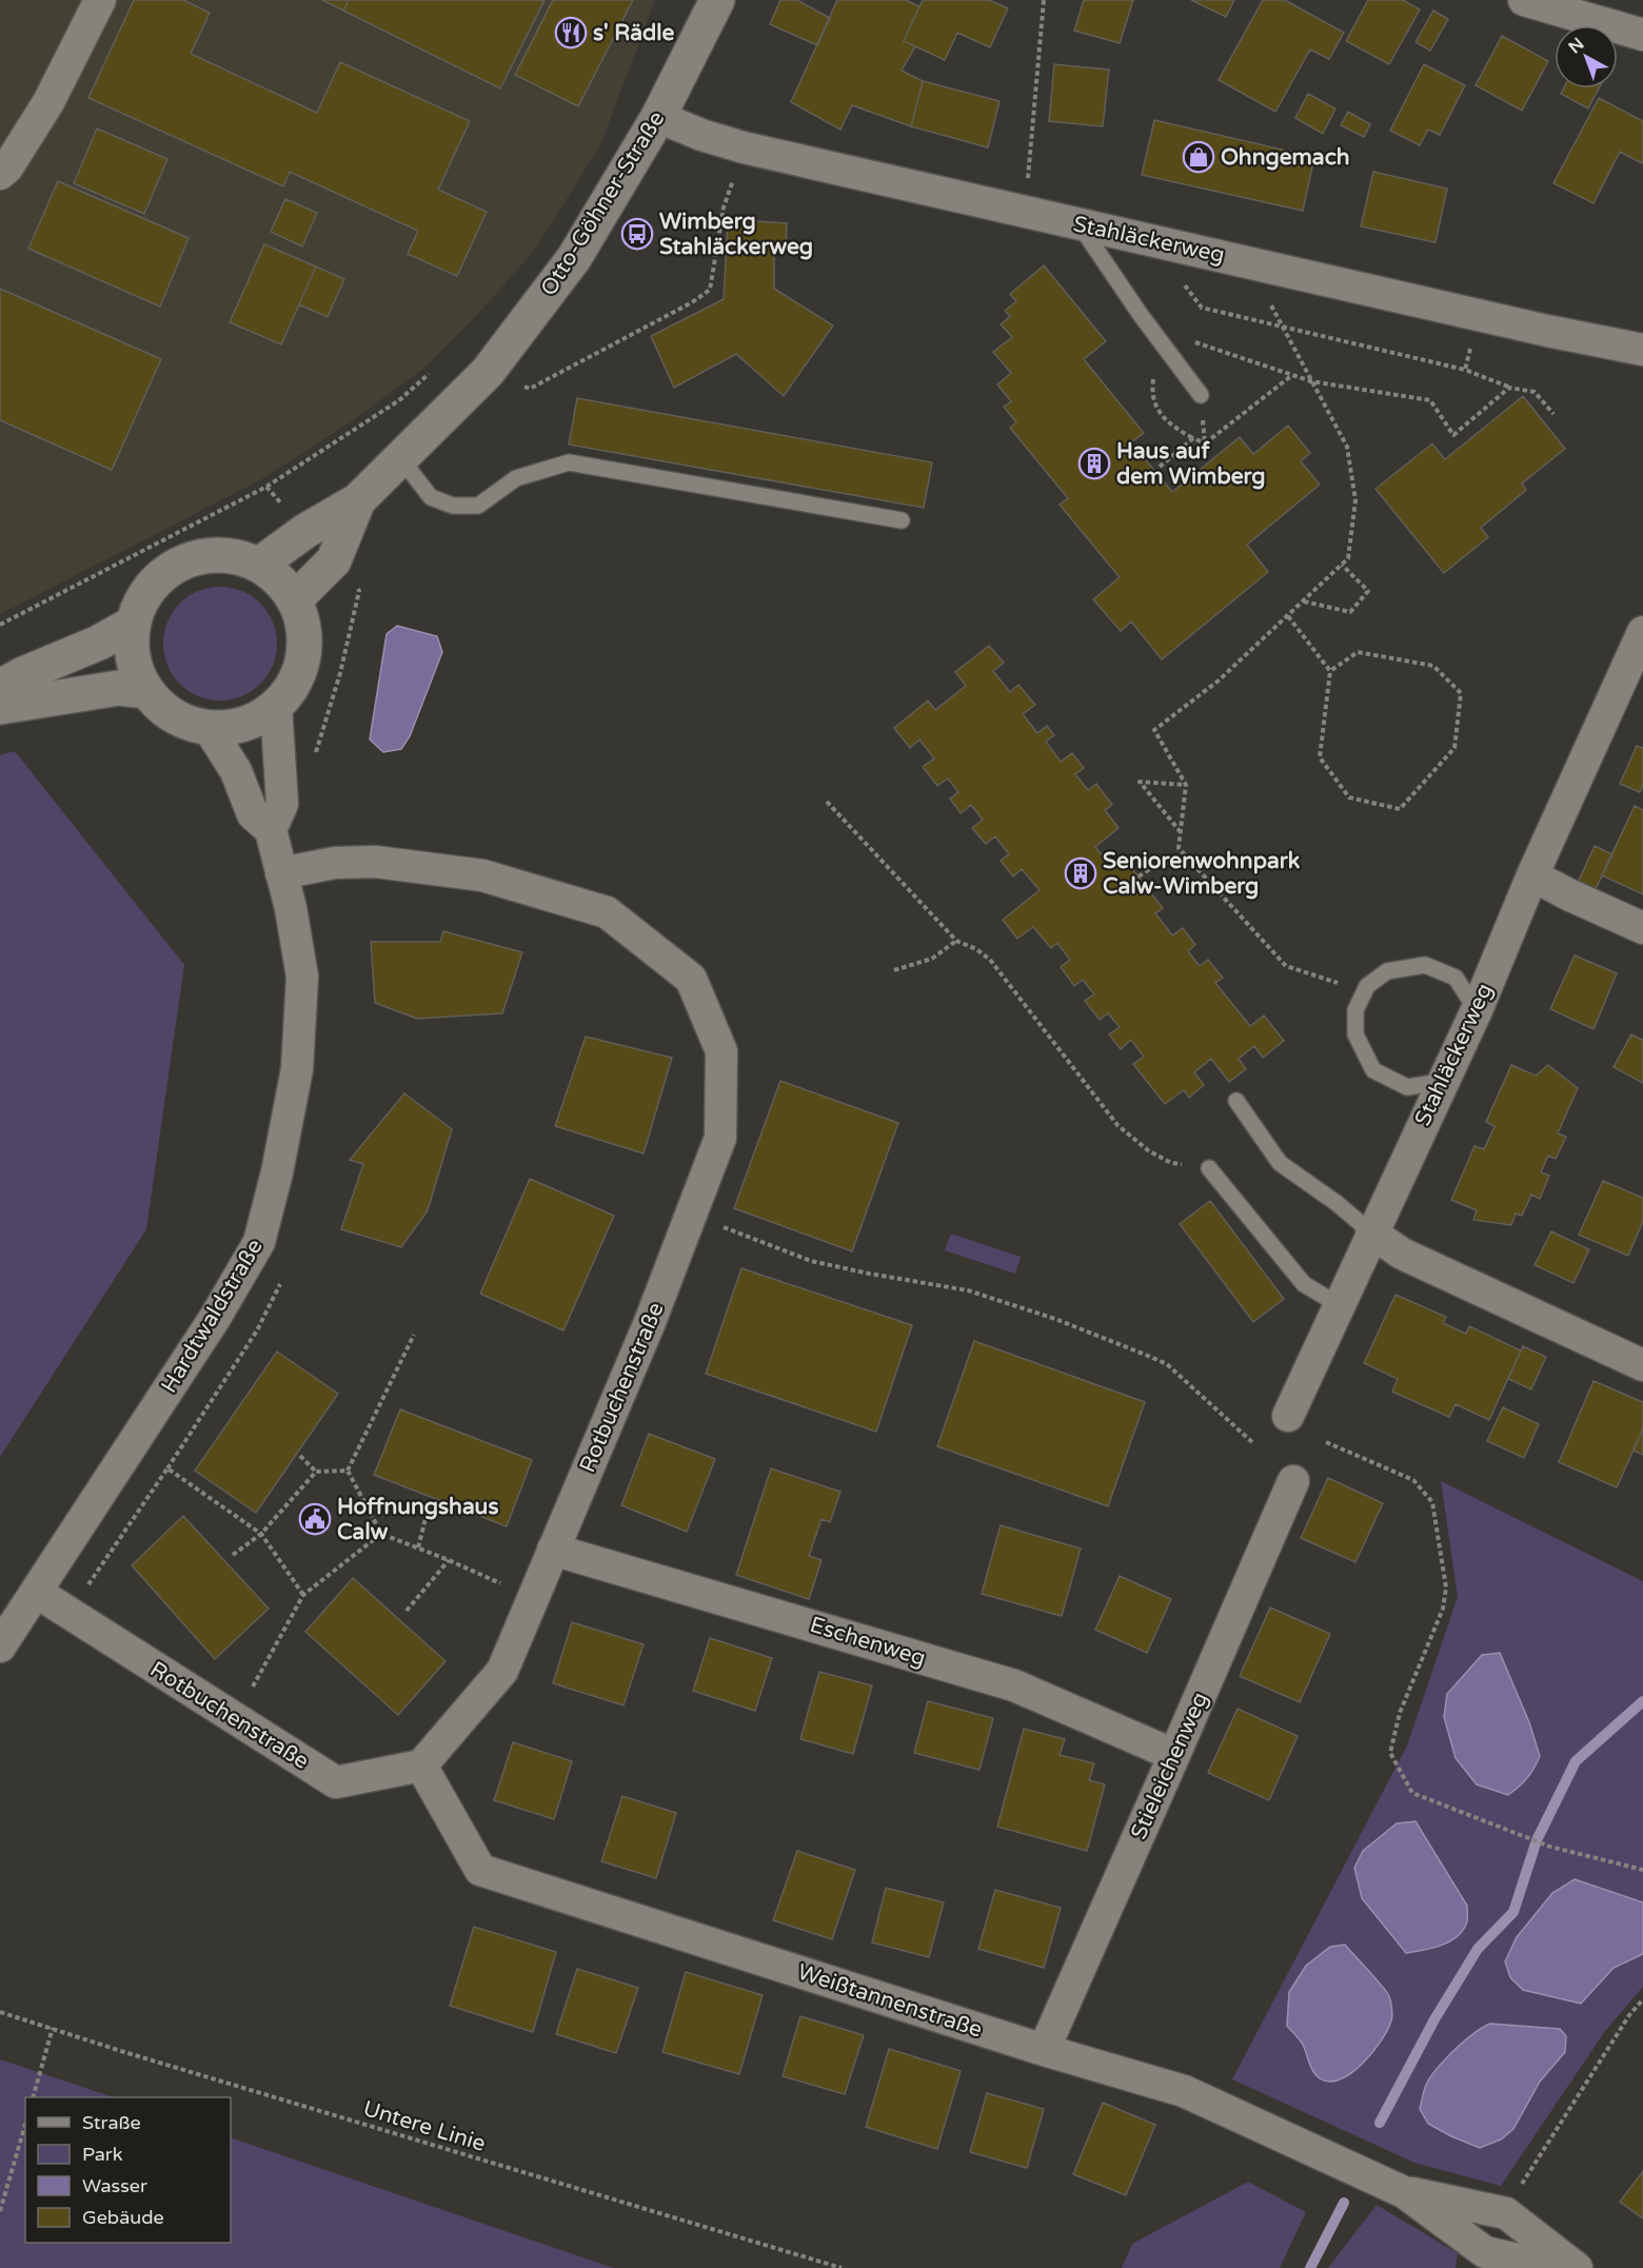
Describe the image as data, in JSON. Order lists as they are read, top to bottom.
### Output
{
  "streets": {
    "street": [
      "Otto-Göhner-Straße",
      "Stahläckerweg",
      "Hardtwaldstraße",
      "Rotbuchenstraße",
      "Eschenweg",
      "Stieleichenweg",
      "Weißtannenstraße"
    ],
    "path": ["Untere Linie"]
  },
  "crossings": [
    ["Otto-Göhner-Straße", "Stahläckerweg"],
    ["Otto-Göhner-Straße", "Hardtwaldstraße"],
    ["Hardtwaldstraße", "Rotbuchenstraße"],
    ["Rotbuchenstraße", "Eschenweg"],
    ["Rotbuchenstraße", "Weißtannenstraße"],
    ["Eschenweg", "Stieleichenweg"],
    ["Stieleichenweg", "Weißtannenstraße"]
  ],
  "places": {
    "restaurant": ["s' Rädle"],
    "shop": ["Ohngemach"],
    "bus stop": ["Wimberg Stahläckerweg"],
    "building": ["Haus auf dem Wimberg", "Seniorenwohnpark Calw-Wimberg"],
    "public building": ["Hoffnungshaus Calw"]
  },
  "legend": [
    "Straße",
    "Park",
    "Wasser",
    "Gebäude"
  ],
  "north": "top left"
}
